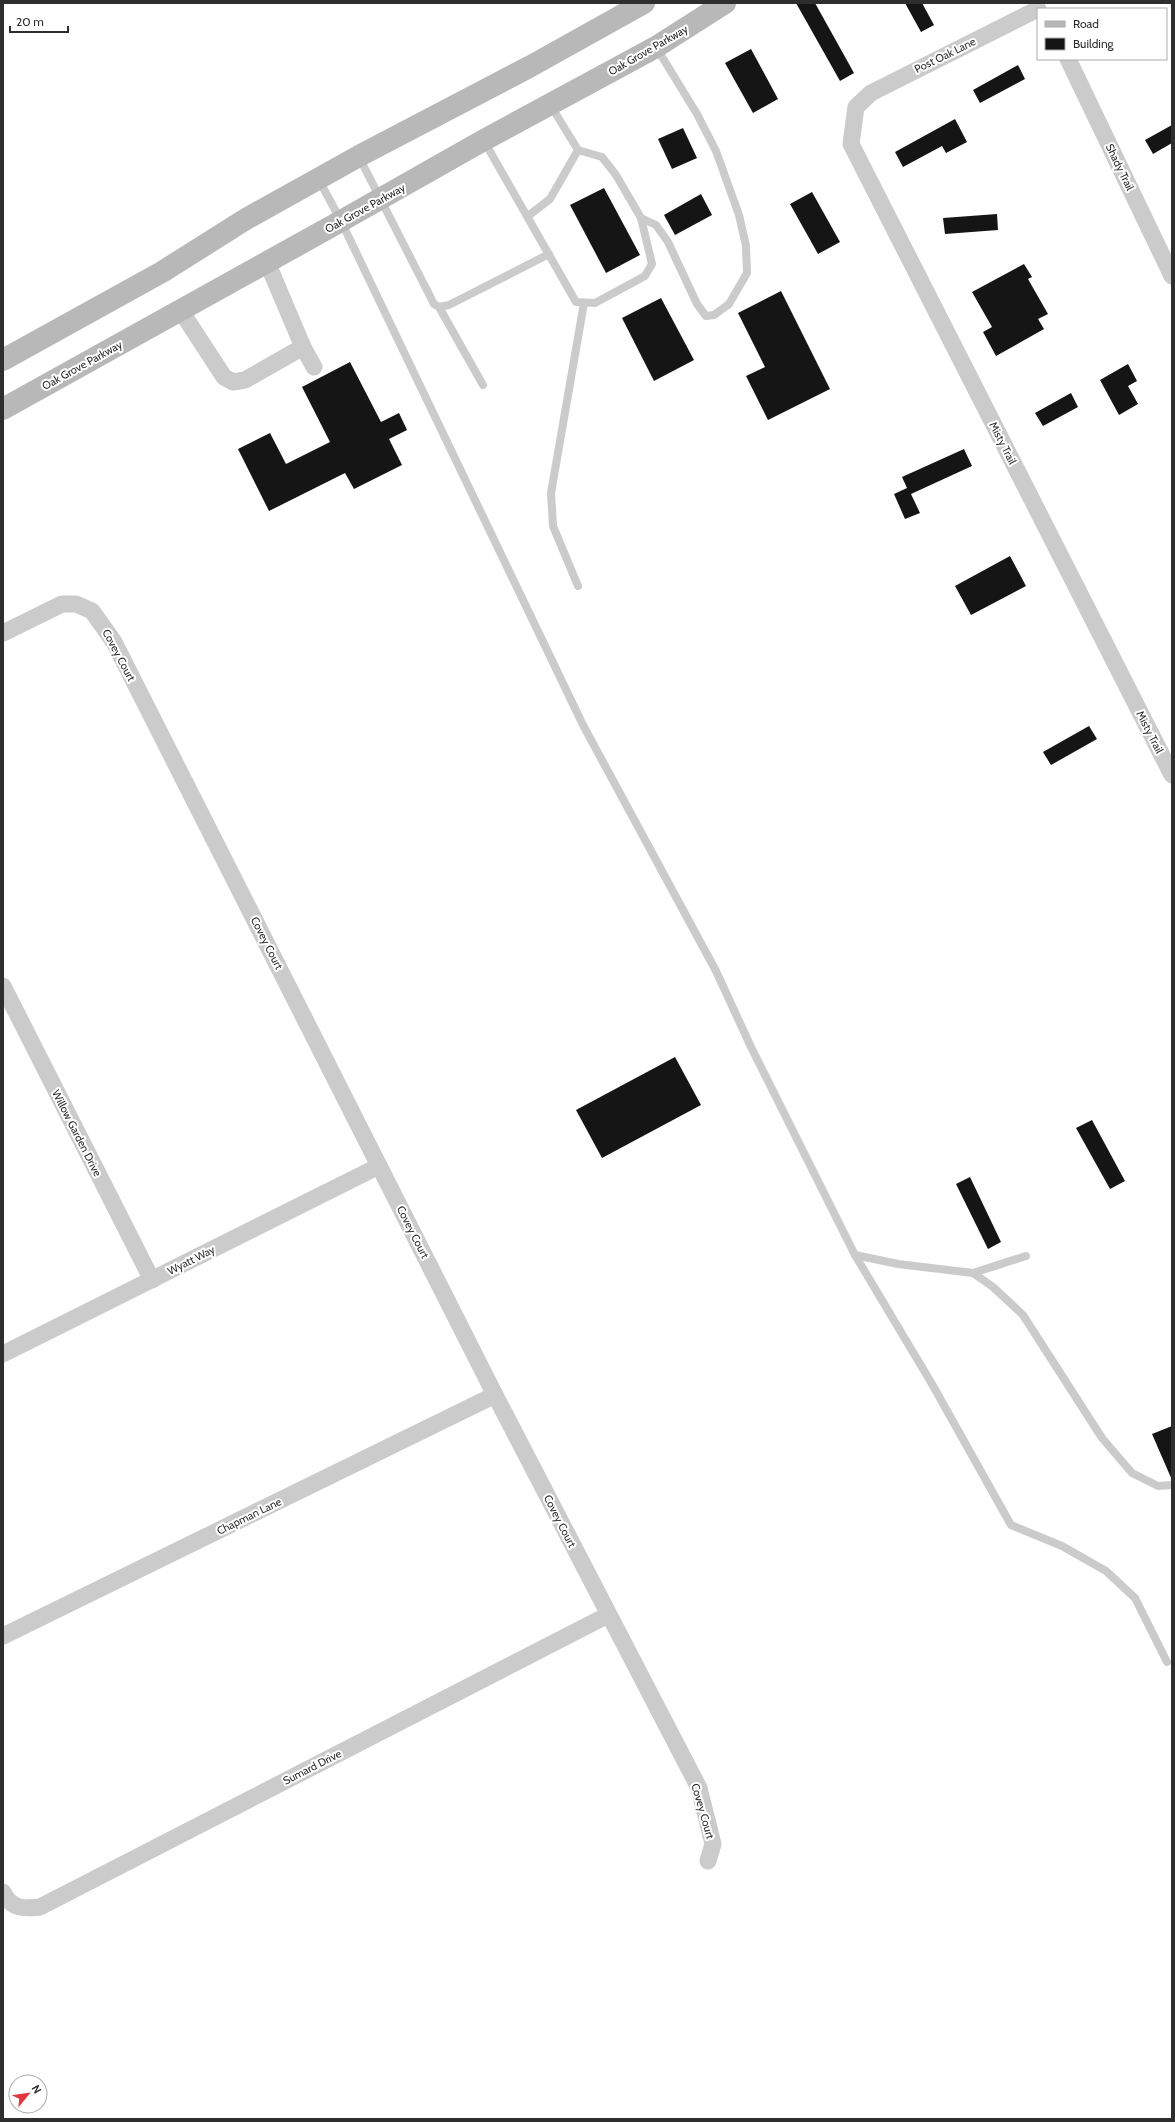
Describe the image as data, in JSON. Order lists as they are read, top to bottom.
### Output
{
  "streets": {
    "main road": ["Oak Grove Parkway"],
    "street": [
      "Post Oak Lane",
      "Shady Trail",
      "Misty Trail",
      "Covey Court",
      "Willow Garden Drive",
      "Wyatt Way",
      "Chapman Lane",
      "Sumard Drive"
    ]
  },
  "crossings": [
    ["Post Oak Lane", "Misty Trail"],
    ["Covey Court", "Wyatt Way"],
    ["Covey Court", "Chapman Lane"],
    ["Covey Court", "Sumard Drive"],
    ["Willow Garden Drive", "Wyatt Way"]
  ],
  "legend": ["Road", "Building"],
  "scale_bar": "20 m",
  "north": "top right"
}
